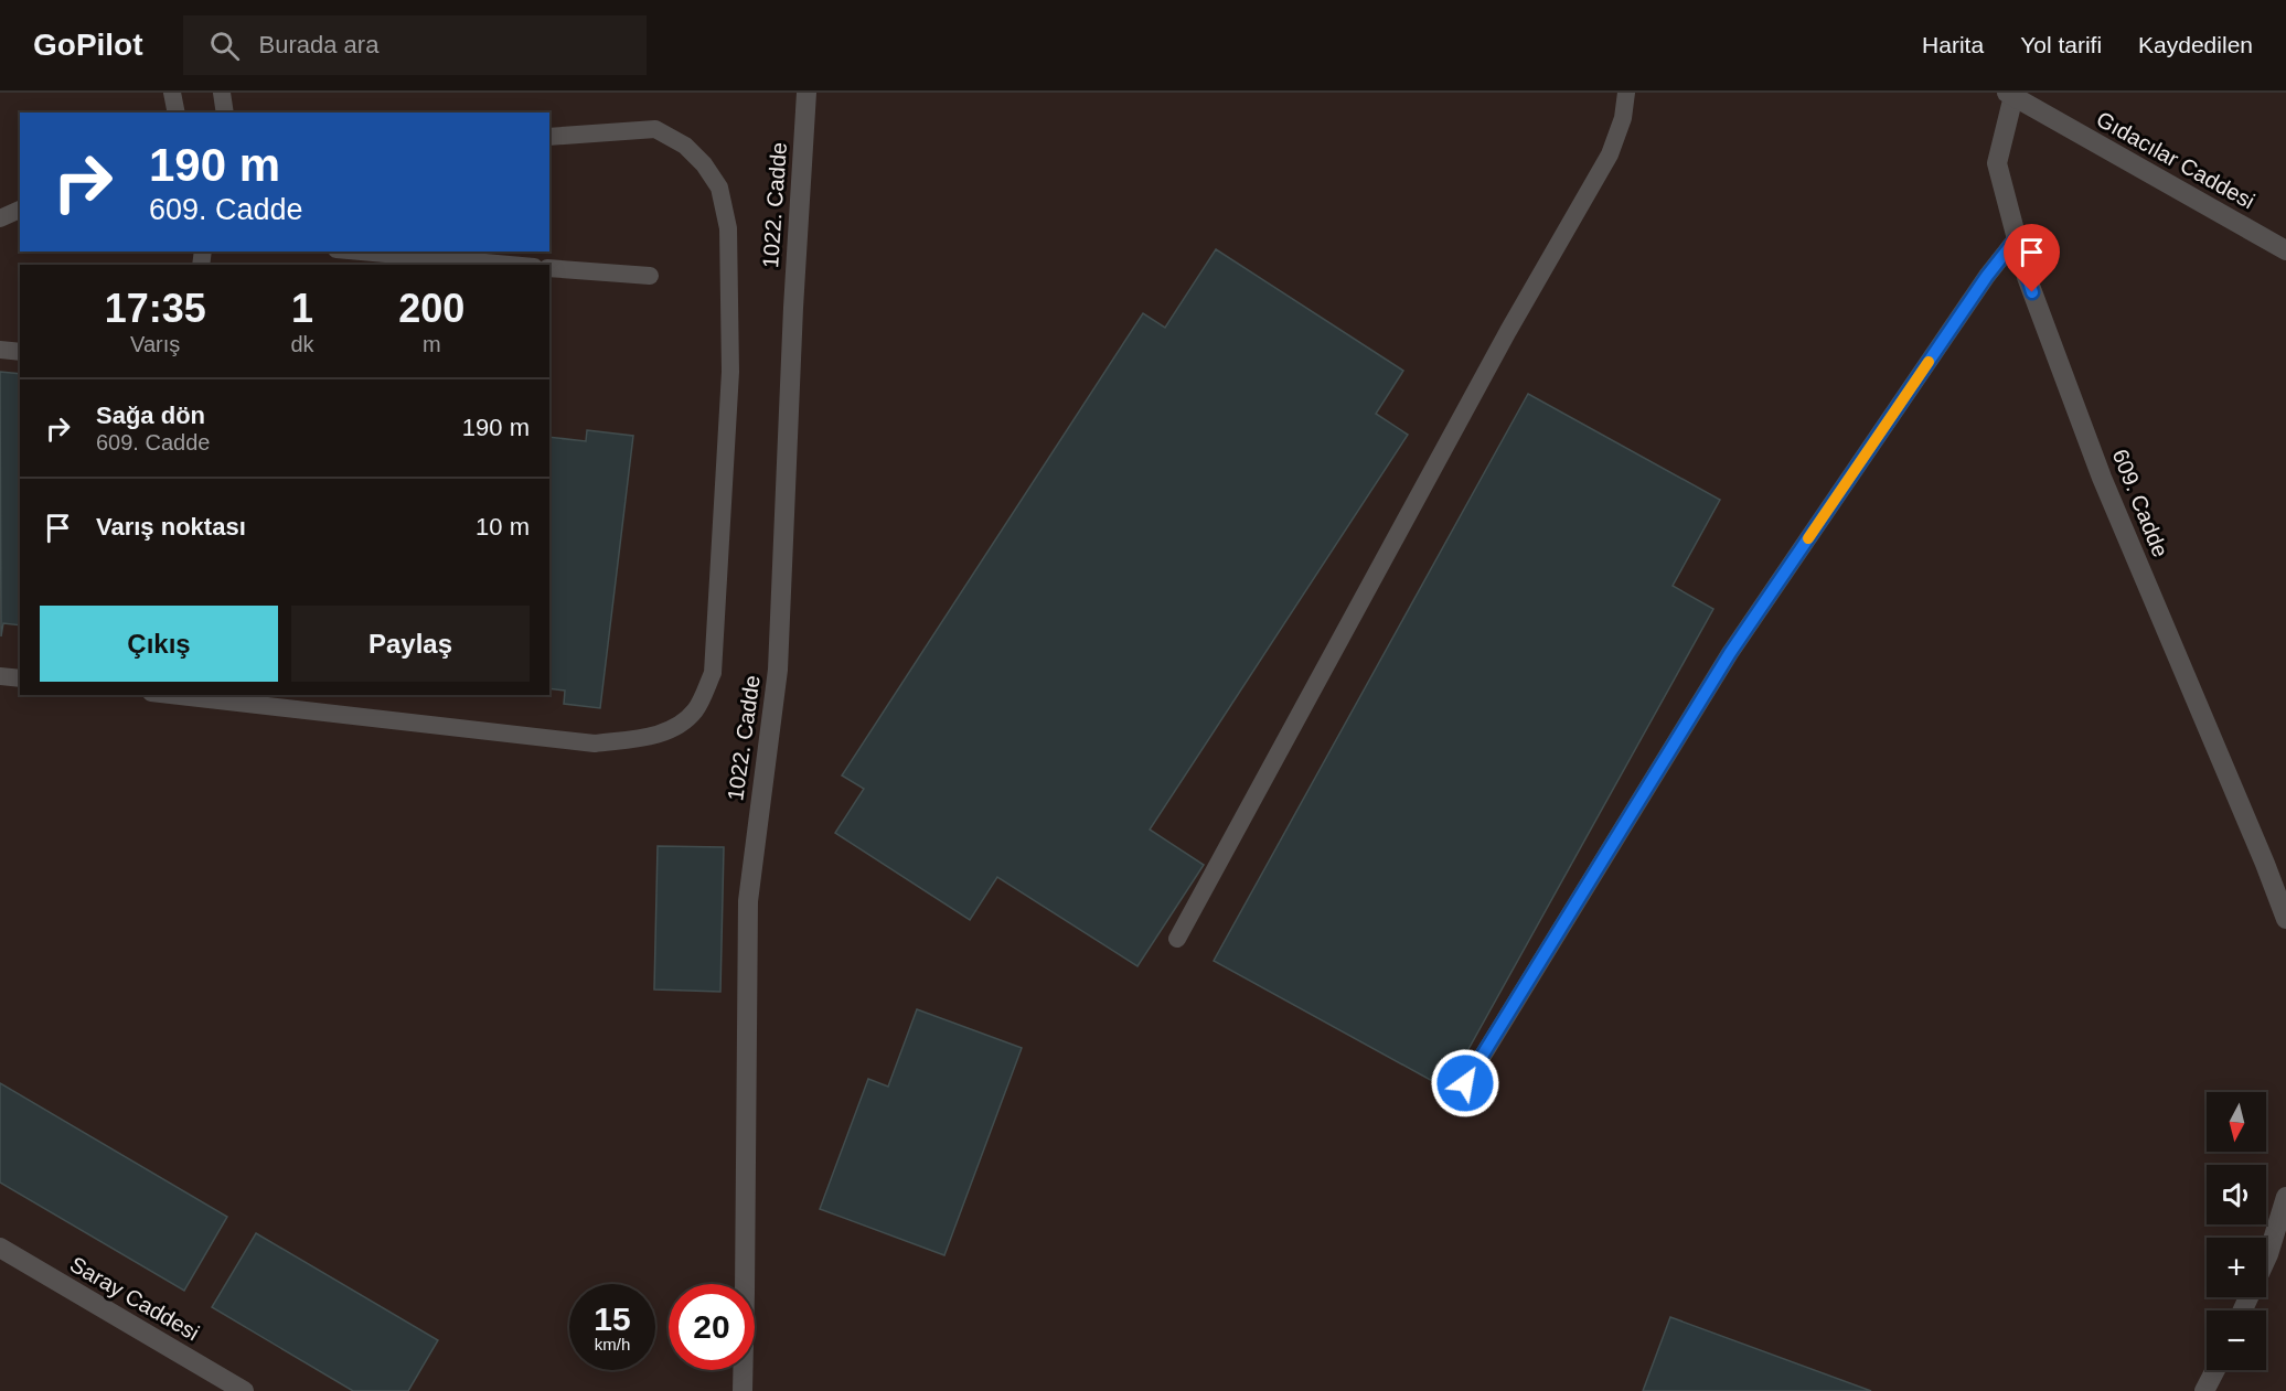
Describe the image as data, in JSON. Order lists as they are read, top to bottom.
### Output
{
  "streets": {
    "street": [
      "Gıdacılar Caddesi",
      "1022. Cadde",
      "609. Cadde",
      "Saray Caddesi"
    ]
  },
  "crossings": [
    ["Gıdacılar Caddesi", "609. Cadde"]
  ],
  "north": "bottom",
  "page": {
    "header": "GoPilot",
    "search": "Burada ara",
    "nav": ["Harita", "Yol tarifi", "Kaydedilen"],
    "turn": ["190 m", "609. Cadde"],
    "eta": [
      "17:35",
      "Varış",
      "1",
      "dk",
      "200",
      "m"
    ],
    "list": [
      {
        "name": "Sağa dön",
        "note": "609. Cadde",
        "value": "190 m"
      },
      {
        "name": "Varış noktası",
        "value": "10 m"
      }
    ],
    "buttons": ["Çıkış", "Paylaş"],
    "map_buttons": ["+", "−"],
    "speed": "15 km/h",
    "limit": "20"
  }
}
